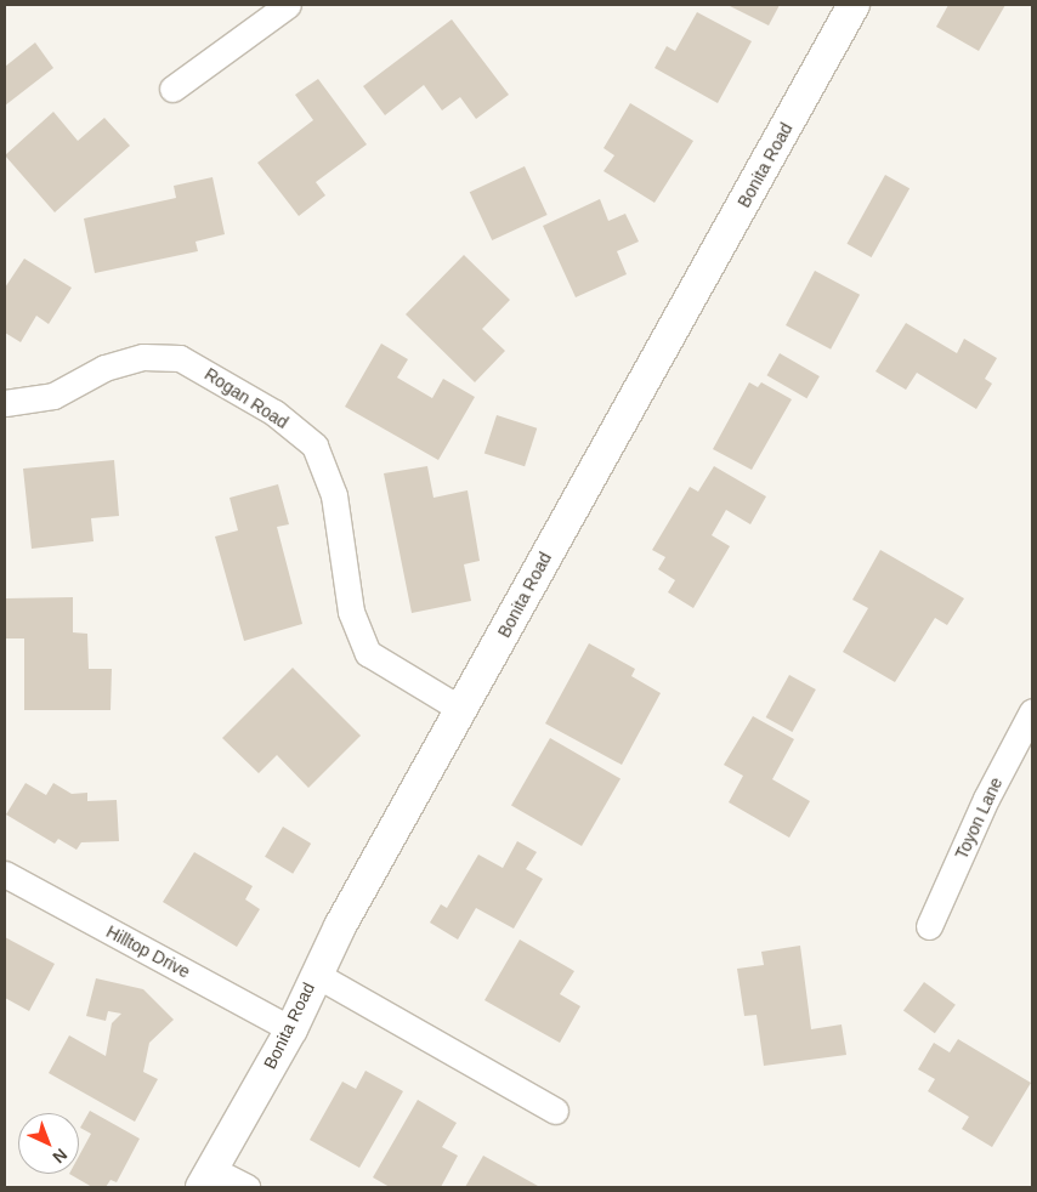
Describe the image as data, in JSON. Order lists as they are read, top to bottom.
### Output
{
  "streets": {
    "street": [
      "Bonita Road",
      "Rogan Road",
      "Toyon Lane",
      "Hilltop Drive"
    ]
  },
  "crossings": [
    ["Bonita Road", "Rogan Road"],
    ["Bonita Road", "Hilltop Drive"]
  ],
  "north": "bottom right"
}
